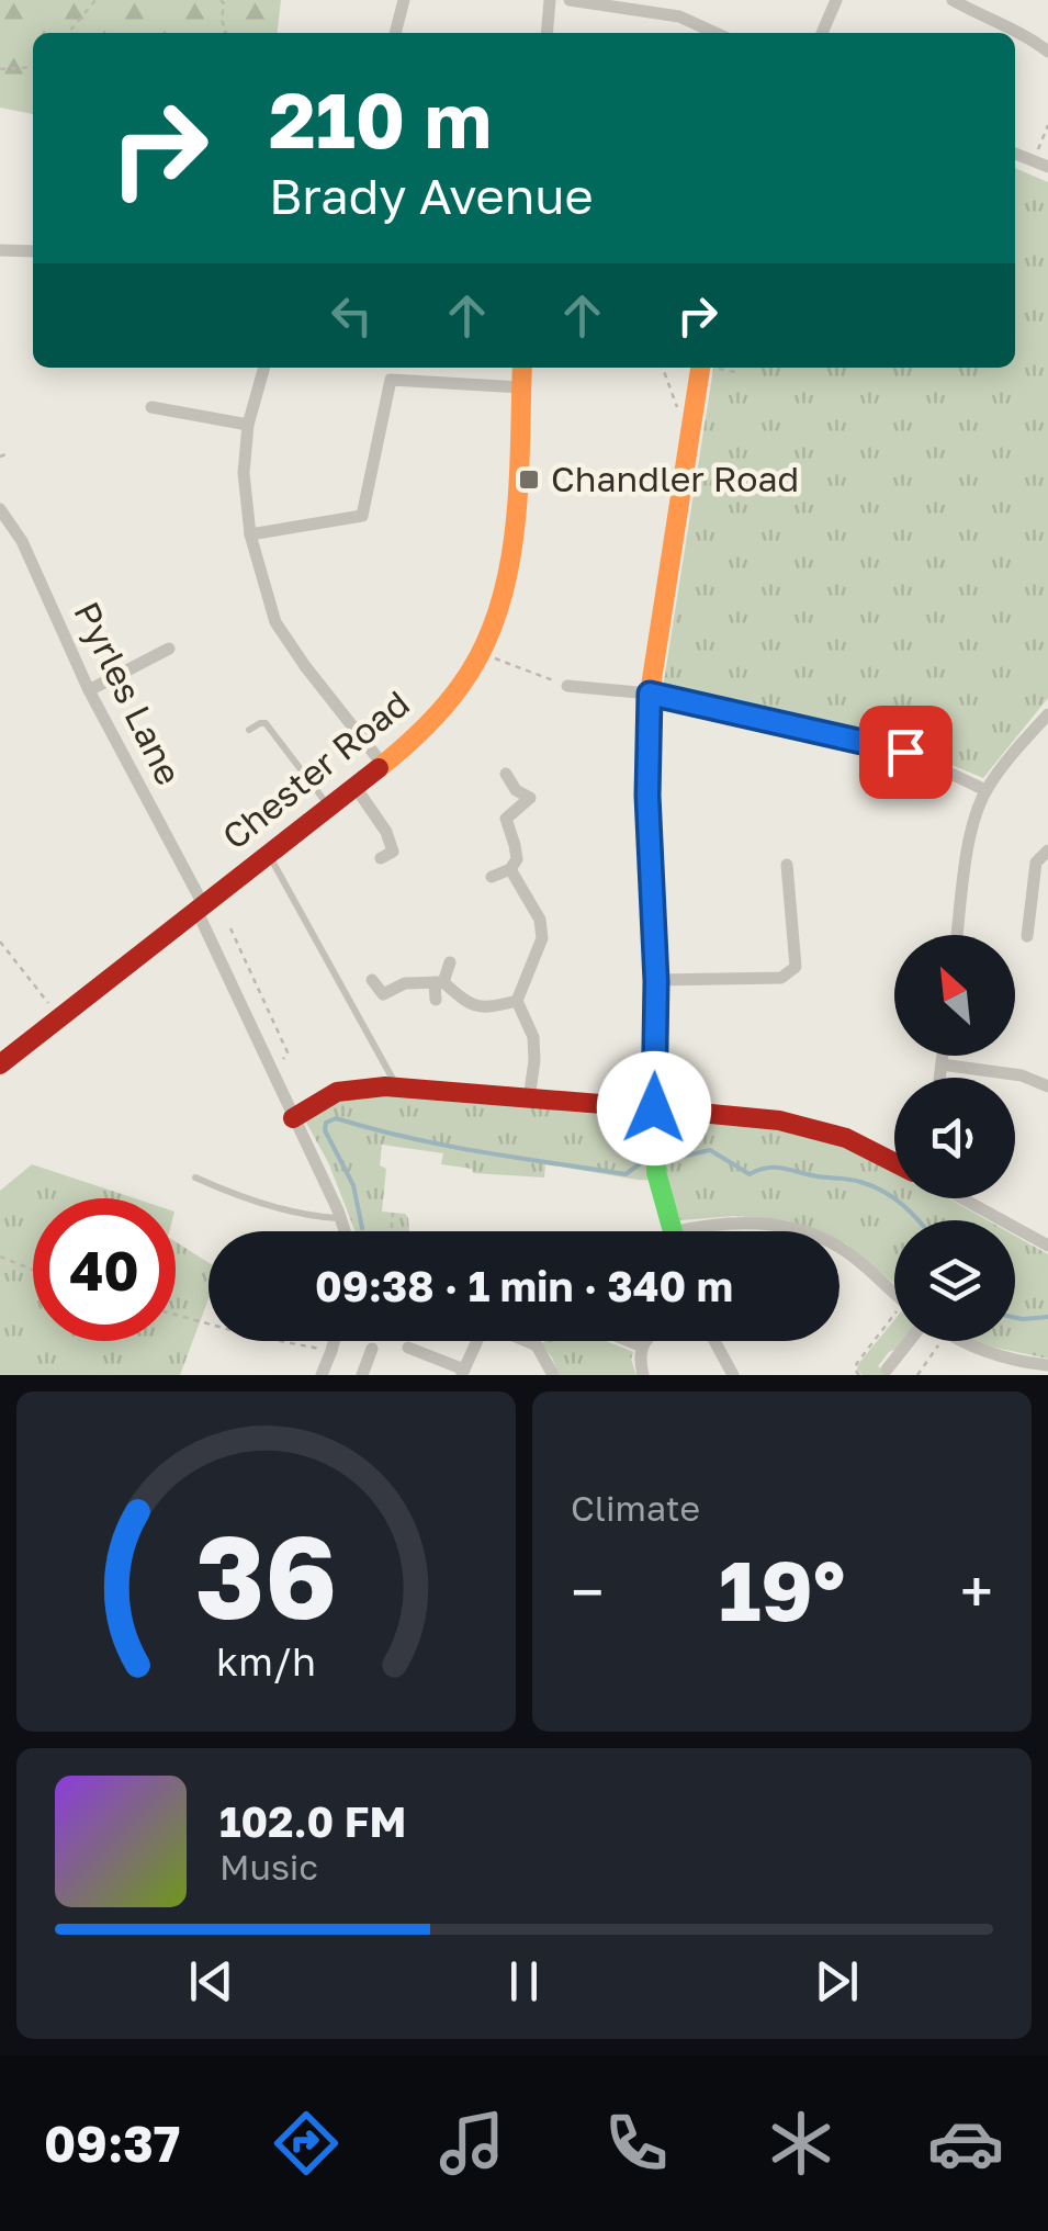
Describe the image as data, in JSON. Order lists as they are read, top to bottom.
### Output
{
  "streets": {
    "street": ["Pyrles Lane", "Chester Road"]
  },
  "crossings": [
    ["Pyrles Lane", "Chester Road"]
  ],
  "places": {
    "transit": ["Chandler Road"]
  },
  "north": "top left",
  "page": {
    "turn": ["210 m", "Brady Avenue"],
    "limit": "40",
    "trip": "09:38 · 1 min · 340 m",
    "tile": "Climate",
    "heat": ["−", "19°", "+"],
    "song": ["102.0 FM", "Music"],
    "tabs": "09:37",
    "gauge": ["36", "km/h"]
  }
}
